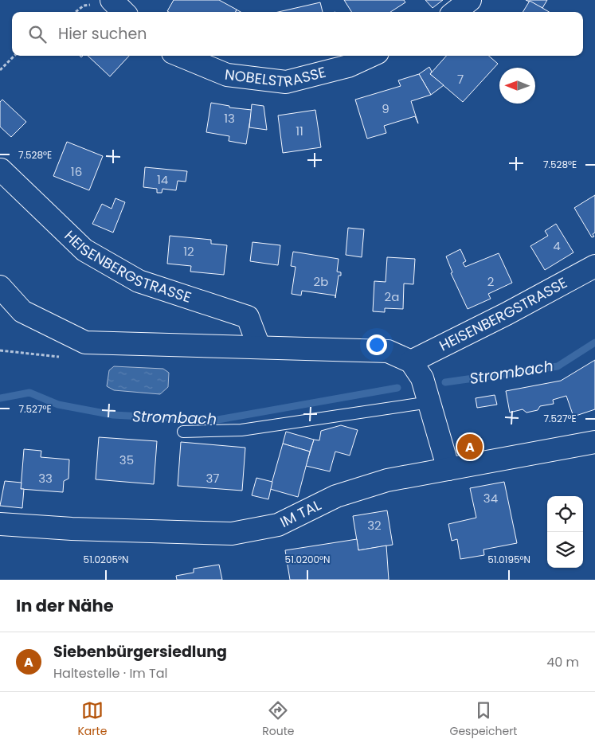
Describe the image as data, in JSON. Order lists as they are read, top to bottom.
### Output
{
  "streets": {
    "street": ["NOBELSTRASSE", "HEISENBERGSTRASSE", "IM TAL"]
  },
  "water": ["Strombach"],
  "house_numbers": [
    "7",
    "9",
    "13",
    "11",
    "16",
    "14",
    "4",
    "12",
    "2b",
    "2",
    "2a",
    "35",
    "33",
    "37",
    "34",
    "32"
  ],
  "north": "left",
  "page": {
    "search": "Hier suchen",
    "pins": "A",
    "heading": "In der Nähe",
    "list": [
      {
        "mark": "A",
        "name": "Siebenbürgersiedlung",
        "note": "Haltestelle · Im Tal",
        "value": "40 m"
      }
    ],
    "nav": ["Karte", "Route", "Gespeichert"]
  },
  "coordinates": [
    "7.528°E",
    "7.527°E",
    "51.0205°N",
    "51.0200°N",
    "51.0195°N"
  ]
}
